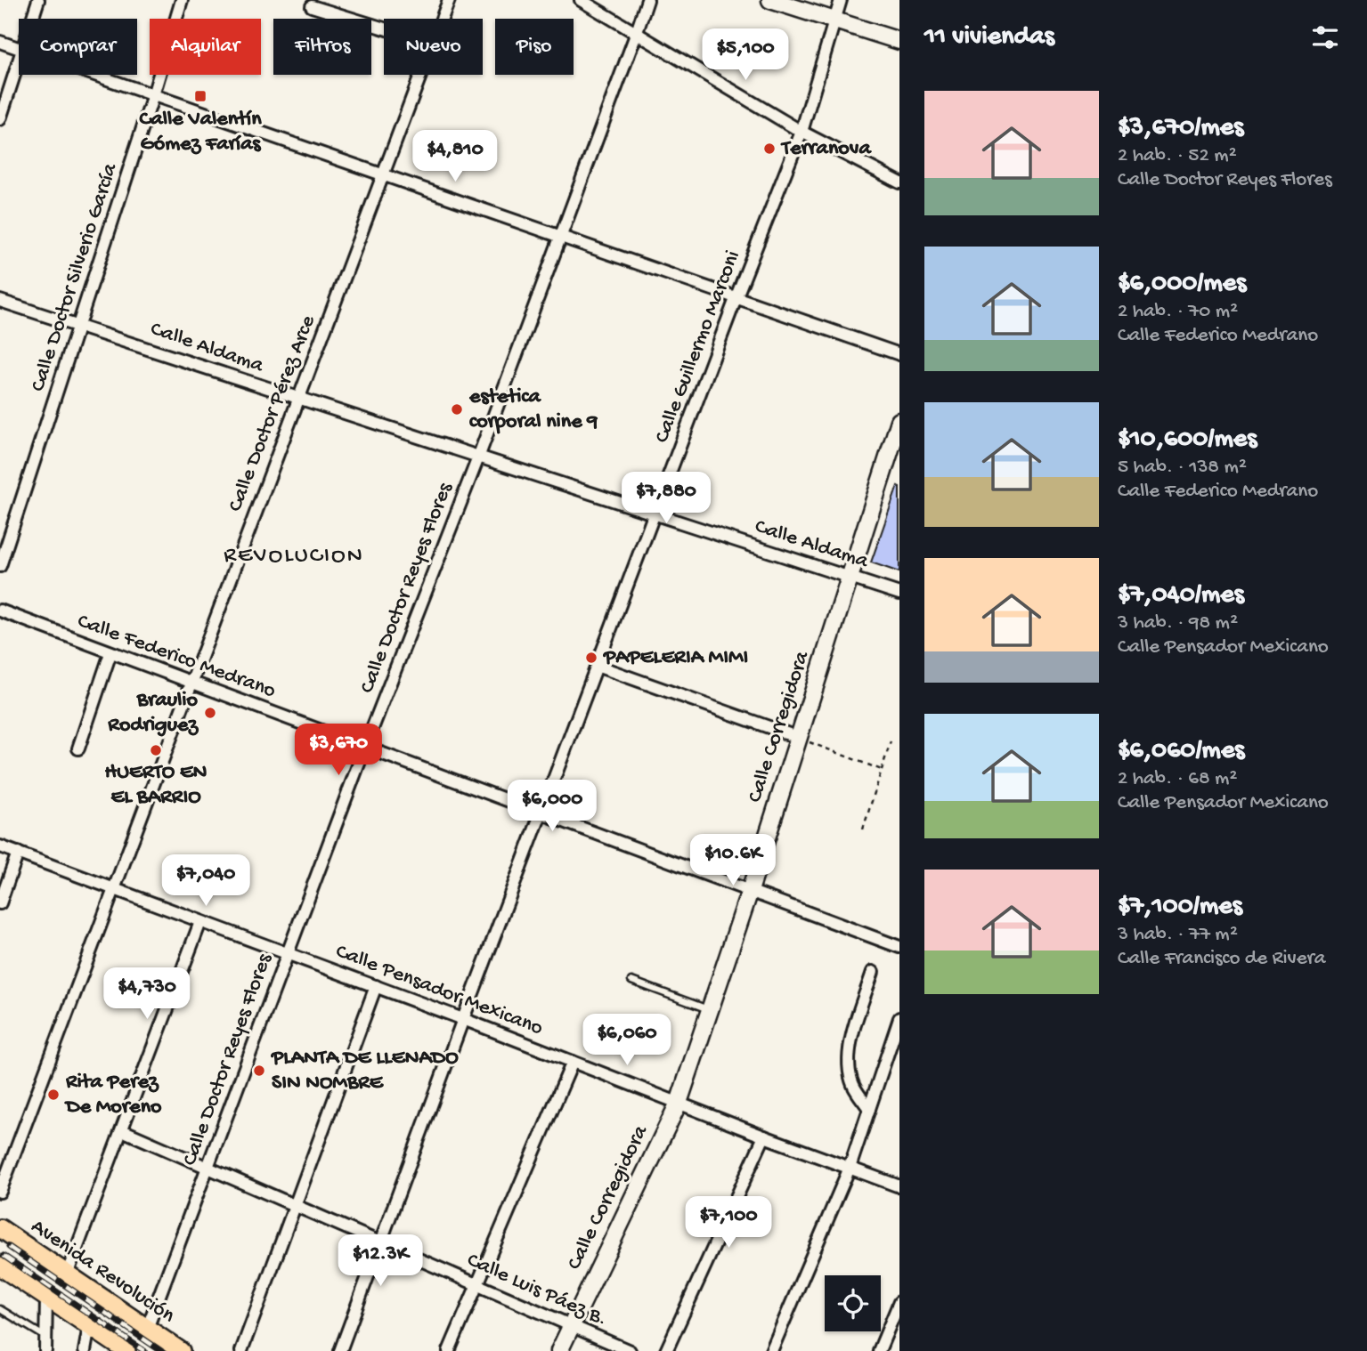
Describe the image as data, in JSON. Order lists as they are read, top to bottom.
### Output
{
  "streets": {
    "main road": ["Avenida Revolución"],
    "street": [
      "Calle Doctor Silverio García",
      "Calle Guillermo Marconi",
      "Calle Aldama",
      "Calle Doctor Pérez Arce",
      "Calle Doctor Reyes Flores",
      "Calle Federico Medrano",
      "Calle Corregidora",
      "Calle Pensador Mexicano",
      "Calle Luis Páez B."
    ]
  },
  "crossings": [
    ["Calle Doctor Silverio García", "Calle Aldama"],
    ["Calle Guillermo Marconi", "Calle Aldama"],
    ["Calle Guillermo Marconi", "Calle Federico Medrano"],
    ["Calle Guillermo Marconi", "Calle Pensador Mexicano"],
    ["Calle Guillermo Marconi", "Calle Luis Páez B."],
    ["Calle Aldama", "Calle Doctor Pérez Arce"],
    ["Calle Aldama", "Calle Doctor Reyes Flores"],
    ["Calle Aldama", "Calle Corregidora"],
    ["Calle Doctor Pérez Arce", "Calle Federico Medrano"],
    ["Calle Doctor Pérez Arce", "Calle Pensador Mexicano"],
    ["Calle Doctor Reyes Flores", "Calle Federico Medrano"],
    ["Calle Doctor Reyes Flores", "Calle Pensador Mexicano"],
    ["Calle Doctor Reyes Flores", "Avenida Revolución"],
    ["Calle Doctor Reyes Flores", "Calle Luis Páez B."],
    ["Calle Federico Medrano", "Calle Corregidora"],
    ["Calle Corregidora", "Calle Pensador Mexicano"],
    ["Calle Corregidora", "Calle Luis Páez B."]
  ],
  "districts": ["REVOLUCION"],
  "places": {
    "transit": ["Calle Valentín Gómez Farías"],
    "other": [
      "Terranova",
      "estetica corporal nine 9",
      "PAPELERIA MIMI",
      "Braulio Rodriguez",
      "HUERTO EN EL BARRIO",
      "PLANTA DE LLENADO SIN NOMBRE",
      "Rita Perez De Moreno"
    ]
  },
  "page": {
    "heading": "11 viviendas",
    "chip": [
      "Comprar",
      "Alquilar",
      "Filtros",
      "Nuevo",
      "Piso"
    ],
    "price": [
      "$5,100",
      "$4,810",
      "$7,880",
      "$3,670",
      "$6,000",
      "$10.6K",
      "$7,040",
      "$4,730",
      "$6,060",
      "$7,100",
      "$12.3K"
    ],
    "list": [
      {
        "name": "$3,670/mes",
        "note": "2 hab. · 52 m² · Calle Doctor Reyes Flores"
      },
      {
        "name": "$6,000/mes",
        "note": "2 hab. · 70 m² · Calle Federico Medrano"
      },
      {
        "name": "$10,600/mes",
        "note": "5 hab. · 138 m² · Calle Federico Medrano"
      },
      {
        "name": "$7,040/mes",
        "note": "3 hab. · 98 m² · Calle Pensador Mexicano"
      },
      {
        "name": "$6,060/mes",
        "note": "2 hab. · 68 m² · Calle Pensador Mexicano"
      },
      {
        "name": "$7,100/mes",
        "note": "3 hab. · 77 m² · Calle Francisco de Rivera"
      }
    ]
  }
}
